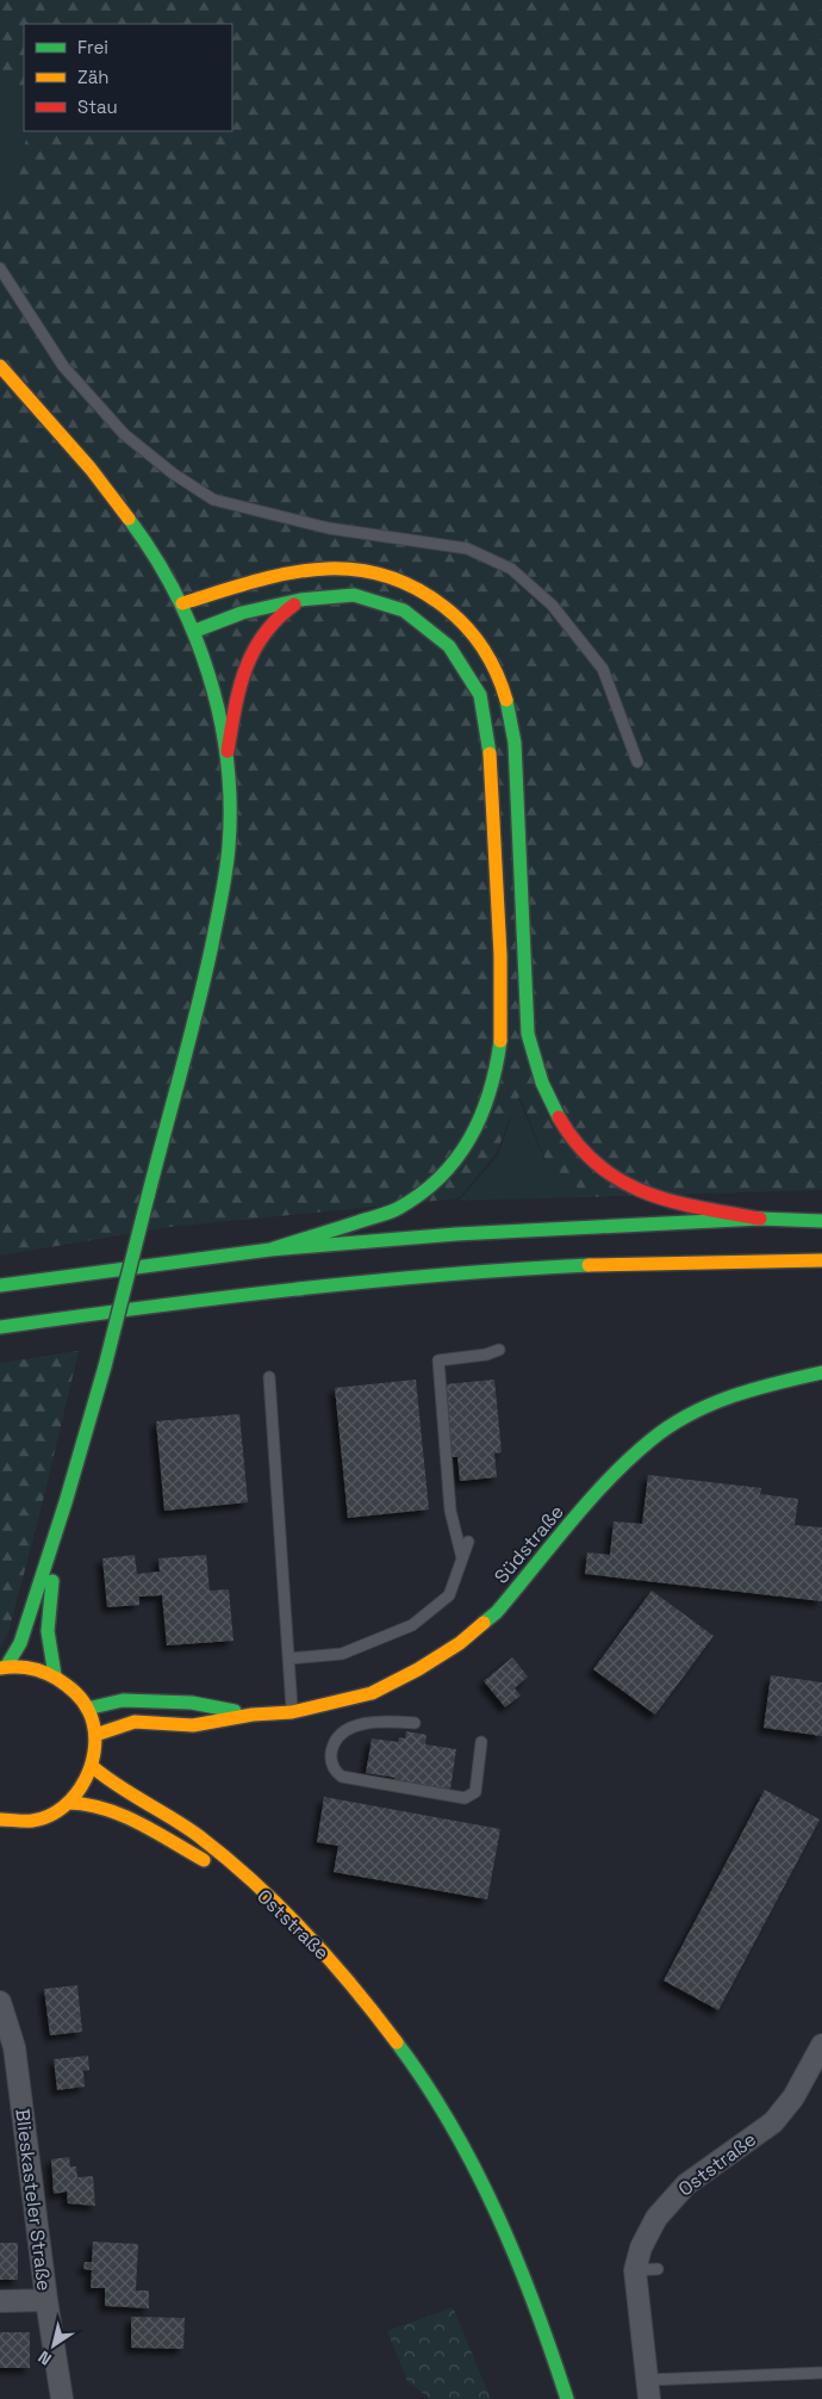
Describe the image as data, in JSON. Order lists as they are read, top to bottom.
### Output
{
  "streets": {
    "main road": ["Südstraße", "Oststraße"],
    "street": ["Blieskasteler Straße"]
  },
  "legend": ["Frei", "Zäh", "Stau"],
  "north": "bottom left"
}
